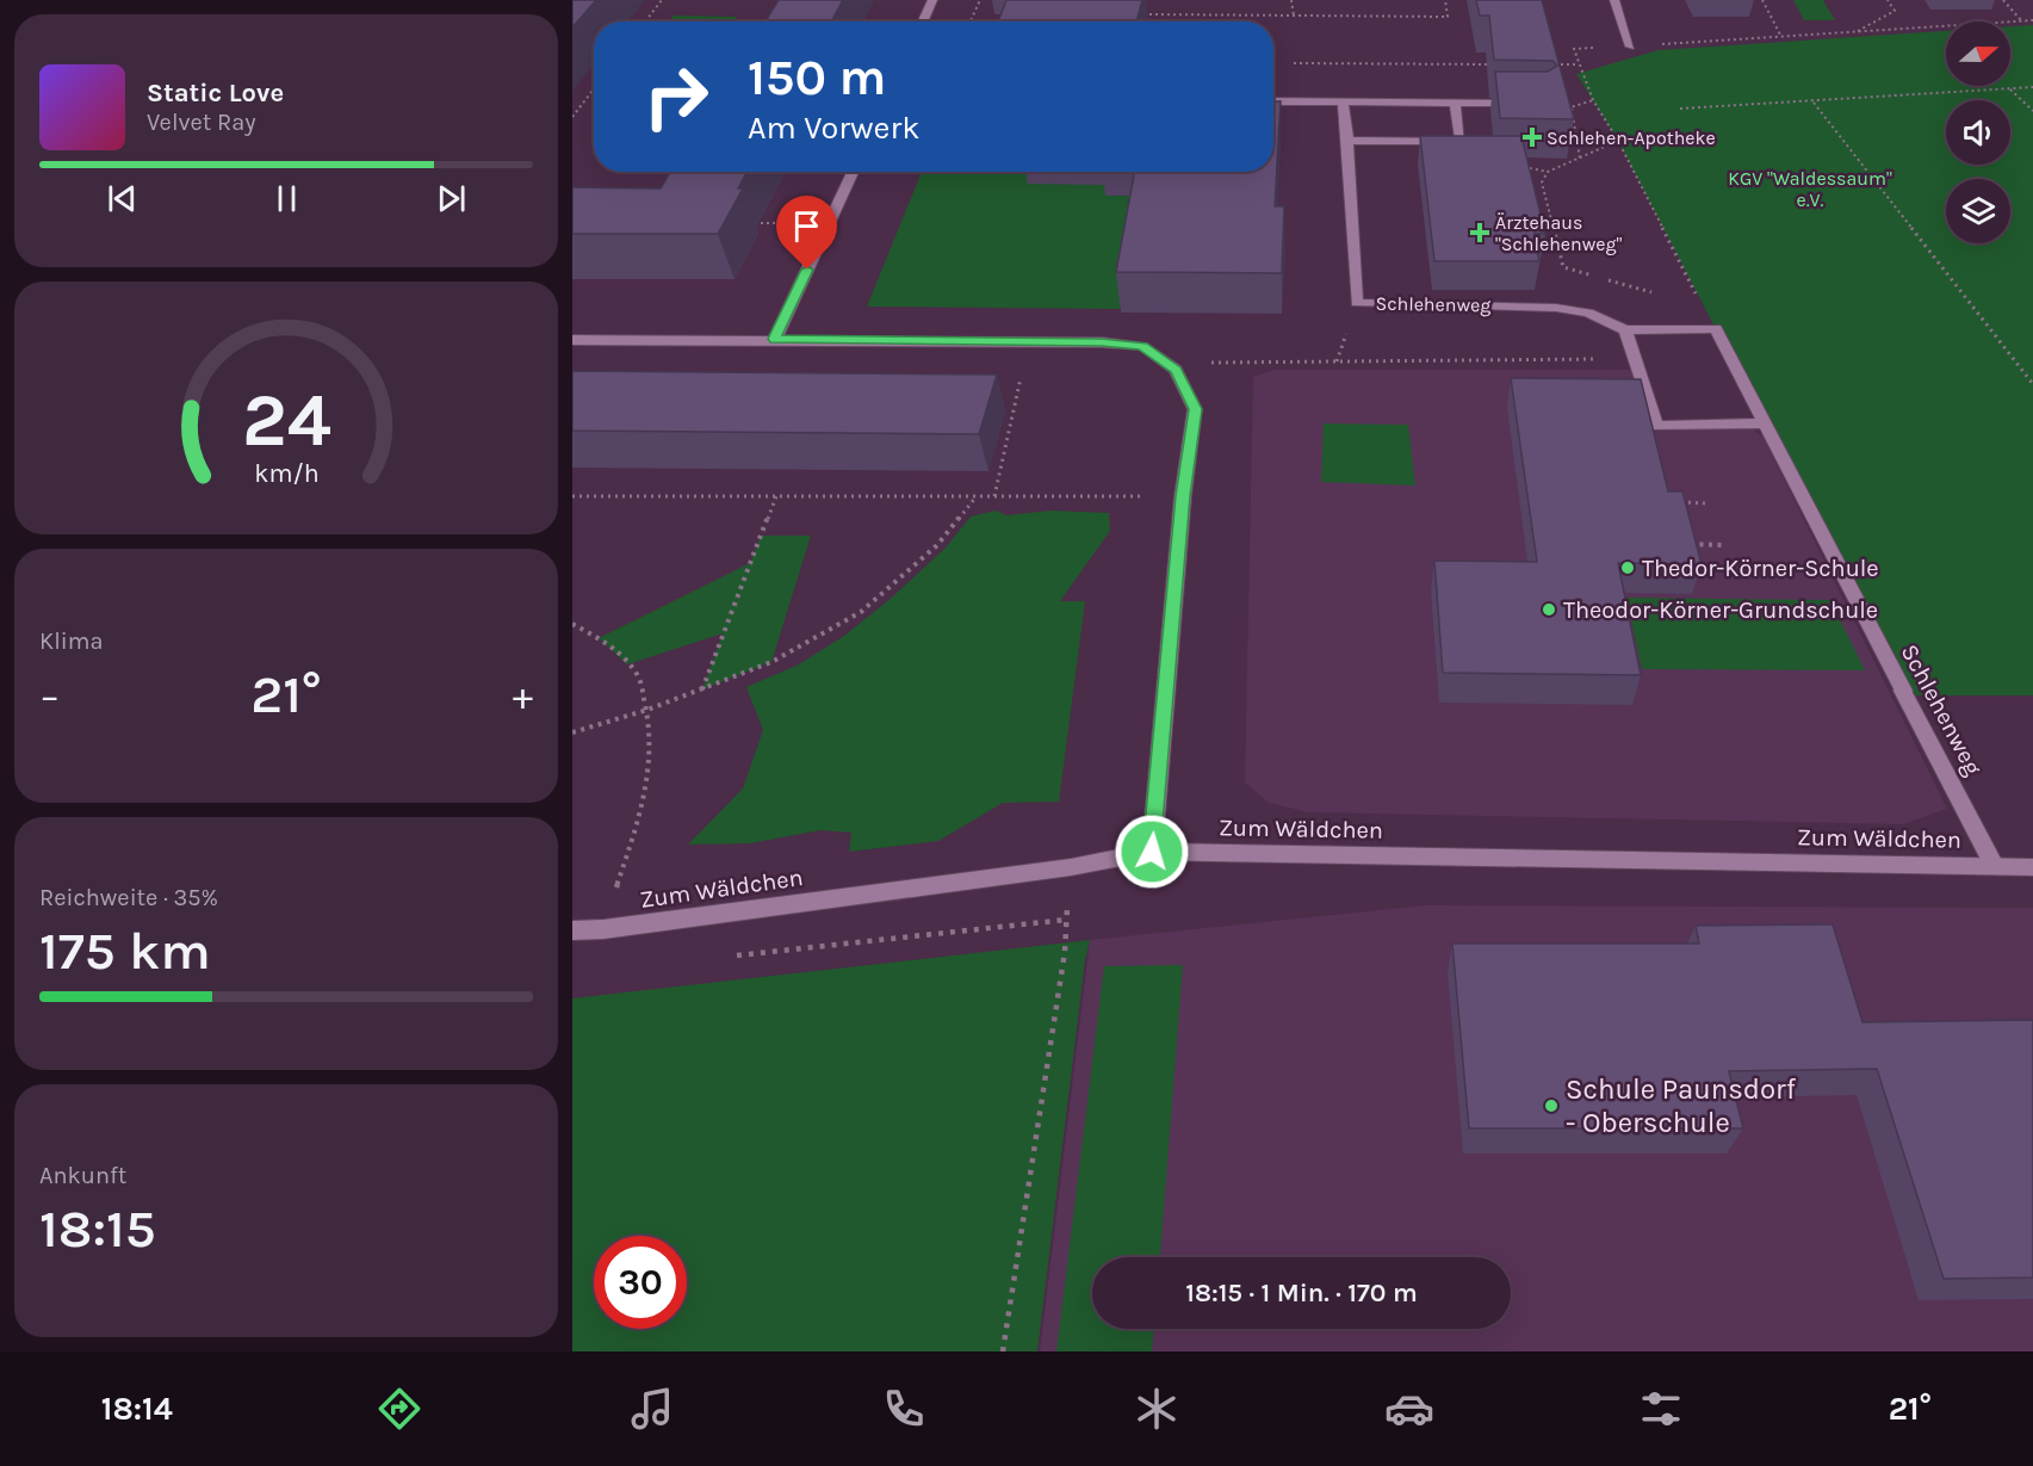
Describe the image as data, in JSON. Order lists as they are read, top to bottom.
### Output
{
  "streets": {
    "street": ["Schlehenweg", "Zum Wäldchen"]
  },
  "crossings": [
    ["Schlehenweg", "Zum Wäldchen"]
  ],
  "parks": ["KGV \"Waldessaum\" e.V."],
  "places": {
    "health": ["Schlehen-Apotheke", "Ärztehaus \"Schlehenweg\""],
    "other": ["Thedor-Körner-Schule", "Theodor-Körner-Grundschule", "Schule Paunsdorf - Oberschule"]
  },
  "north": "right",
  "page": {
    "turn": ["150 m", "Am Vorwerk"],
    "song": ["Static Love", "Velvet Ray"],
    "tile": [
      "Klima",
      ["Reichweite · 35%", "175 km"],
      ["Ankunft", "18:15"]
    ],
    "heat": ["−", "21°", "+"],
    "limit": "30",
    "trip": "18:15 · 1 Min. · 170 m",
    "tabs": ["18:14", "21°"],
    "gauge": ["24", "km/h"]
  }
}
